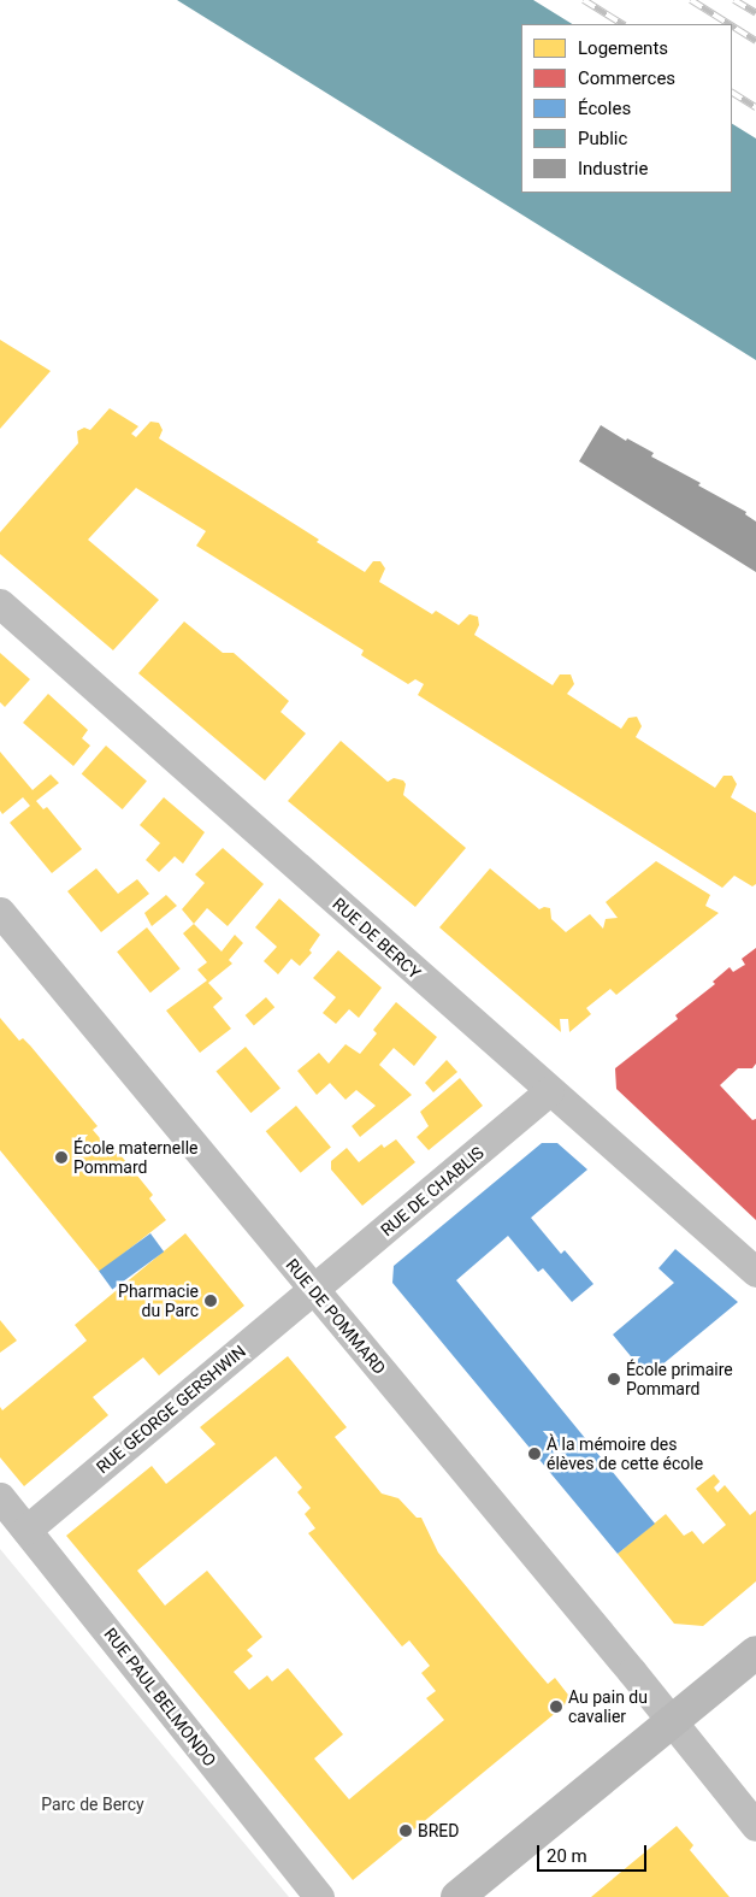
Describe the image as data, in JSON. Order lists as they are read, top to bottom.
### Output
{
  "streets": {
    "street": [
      "RUE DE BERCY",
      "RUE DE CHABLIS",
      "RUE DE POMMARD",
      "RUE GEORGE GERSHWIN",
      "RUE PAUL BELMONDO"
    ]
  },
  "crossings": [
    ["RUE DE BERCY", "RUE DE CHABLIS"],
    ["RUE DE CHABLIS", "RUE DE POMMARD"],
    ["RUE DE CHABLIS", "RUE GEORGE GERSHWIN"],
    ["RUE DE POMMARD", "RUE GEORGE GERSHWIN"],
    ["RUE GEORGE GERSHWIN", "RUE PAUL BELMONDO"]
  ],
  "parks": ["Parc de Bercy"],
  "places": [
    "École maternelle Pommard",
    "Pharmacie du Parc",
    "École primaire Pommard",
    "À la mémoire des élèves de cette école",
    "Au pain du cavalier",
    "BRED"
  ],
  "legend": [
    "Logements",
    "Commerces",
    "Écoles",
    "Public",
    "Industrie"
  ],
  "scale_bar": "20 m"
}
